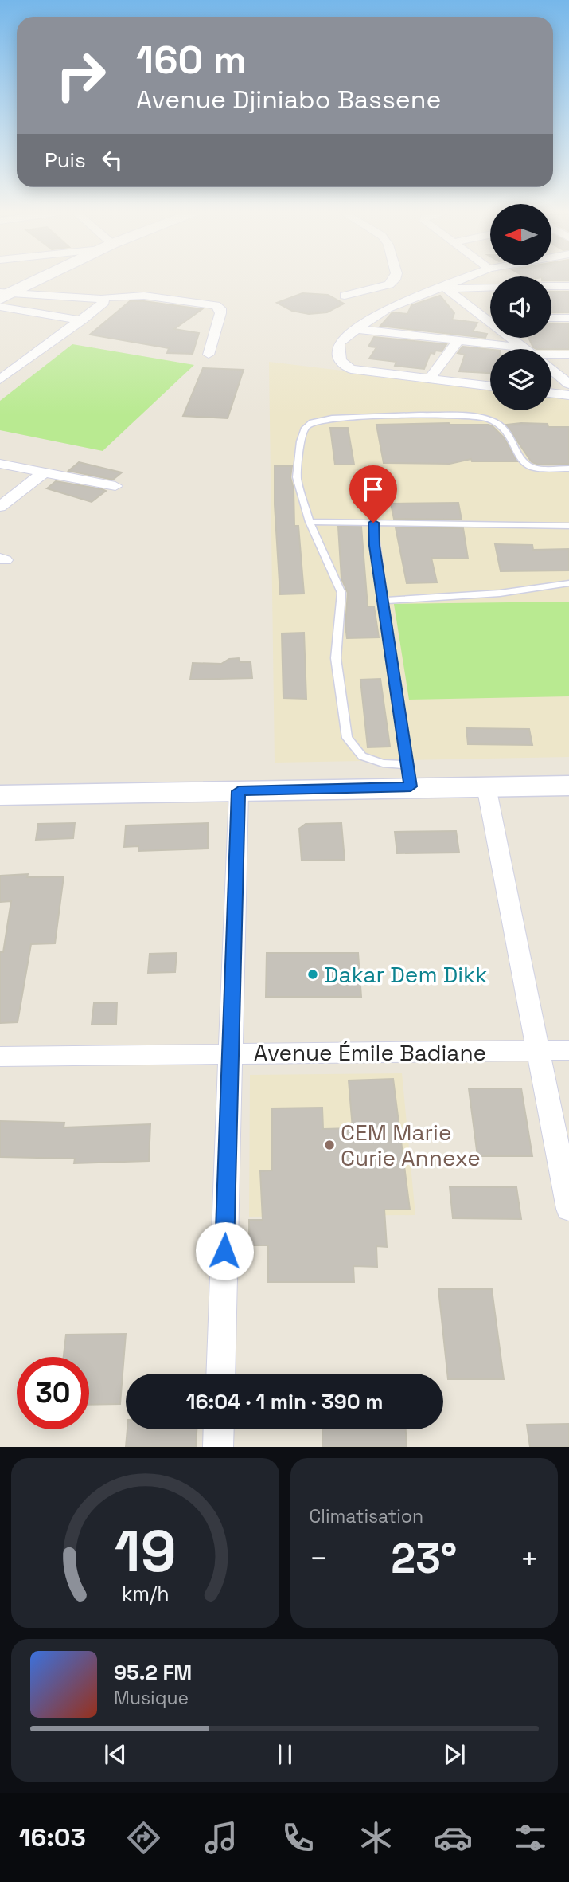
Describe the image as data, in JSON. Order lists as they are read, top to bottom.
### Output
{
  "streets": {
    "street": ["Avenue Émile Badiane"]
  },
  "places": ["Dakar Dem Dikk", "CEM Marie Curie Annexe"],
  "north": "left",
  "page": {
    "turn": ["160 m", "Avenue Djiniabo Bassene"],
    "then": "Puis",
    "limit": "30",
    "trip": "16:04 · 1 min · 390 m",
    "tile": "Climatisation",
    "heat": ["−", "23°", "+"],
    "song": ["95.2 FM", "Musique"],
    "tabs": "16:03",
    "gauge": ["19", "km/h"]
  }
}
